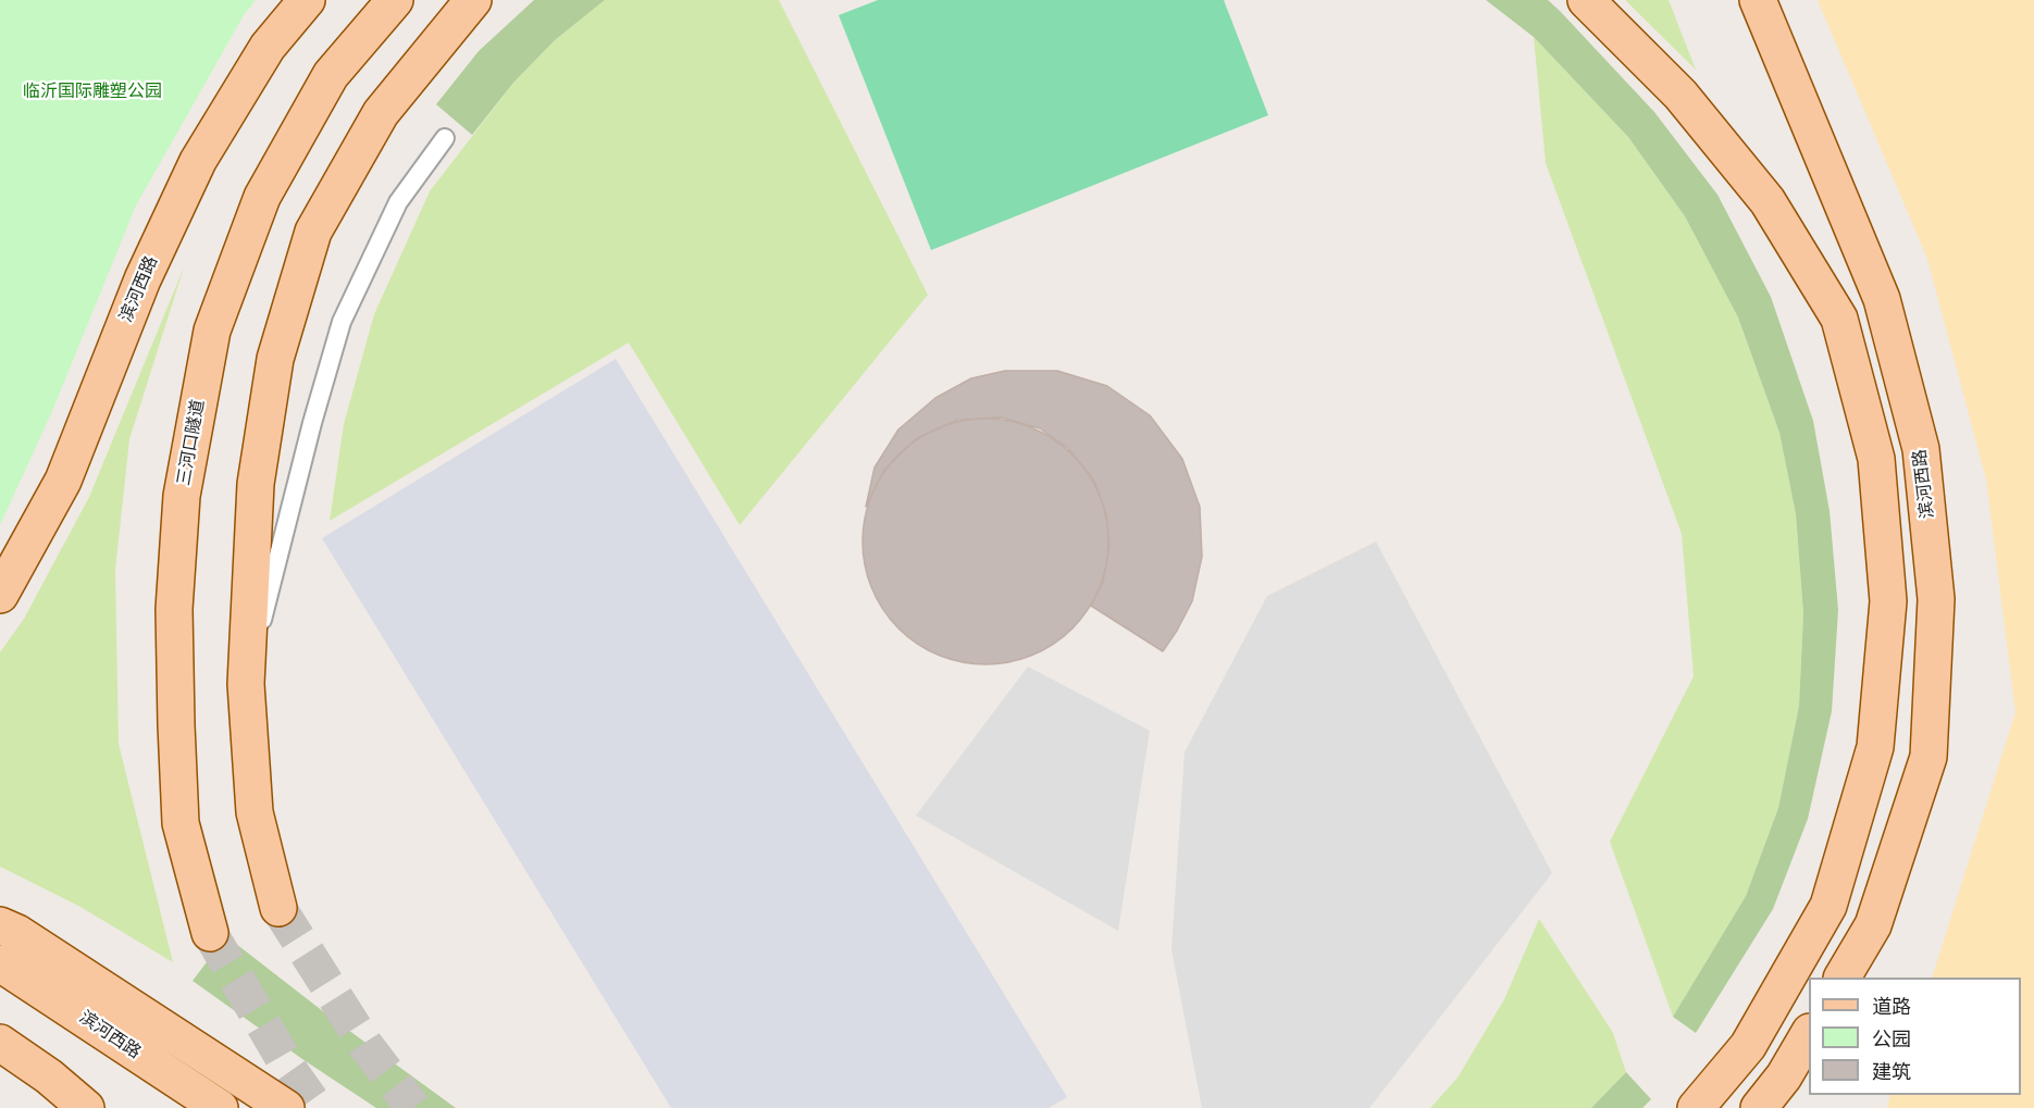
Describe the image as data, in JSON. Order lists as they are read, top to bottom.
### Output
{
  "streets": {
    "main road": ["滨河西路", "三河口隧道"]
  },
  "parks": ["临沂国际雕塑公园"],
  "legend": ["道路", "公园", "建筑"]
}
